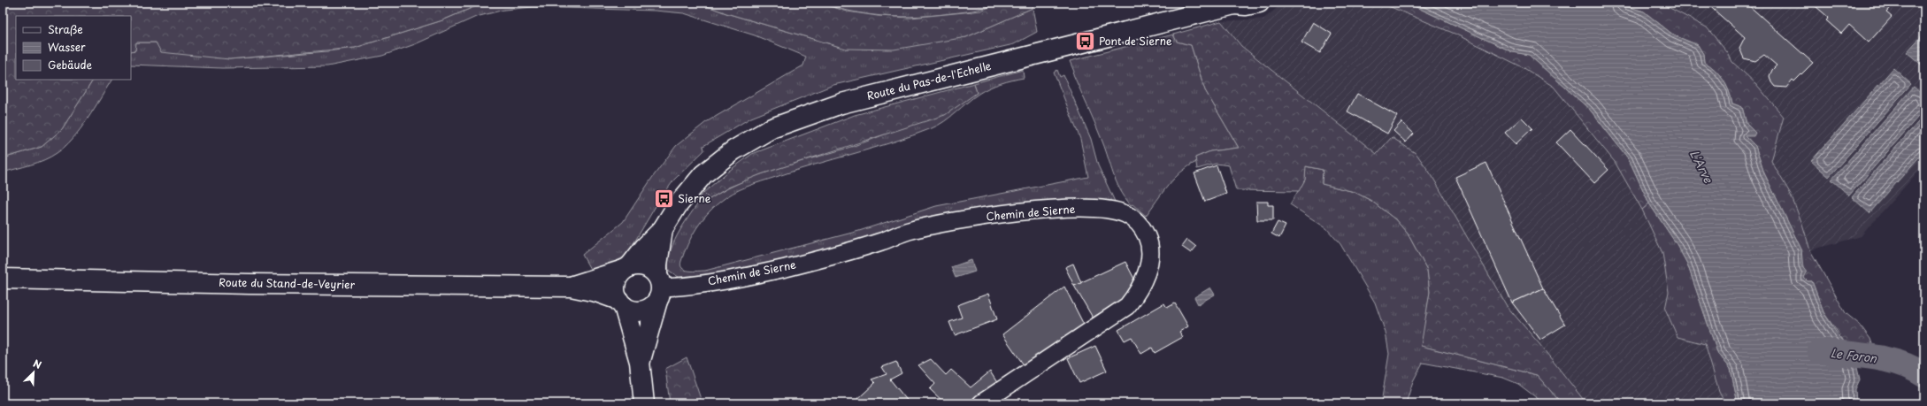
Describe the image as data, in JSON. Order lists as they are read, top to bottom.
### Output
{
  "streets": {
    "main road": ["Route du Pas-de-l'Echelle", "Route du Stand-de-Veyrier"],
    "street": ["Chemin de Sierne"]
  },
  "crossings": [
    ["Route du Pas-de-l'Echelle", "Chemin de Sierne"],
    ["Route du Pas-de-l'Echelle", "Route du Stand-de-Veyrier"],
    ["Chemin de Sierne", "Route du Stand-de-Veyrier"]
  ],
  "water": ["L'Arve", "Le Foron"],
  "places": {
    "bus stop": ["Pont de Sierne", "Sierne"]
  },
  "legend": ["Straße", "Wasser", "Gebäude"],
  "north": "top right"
}
